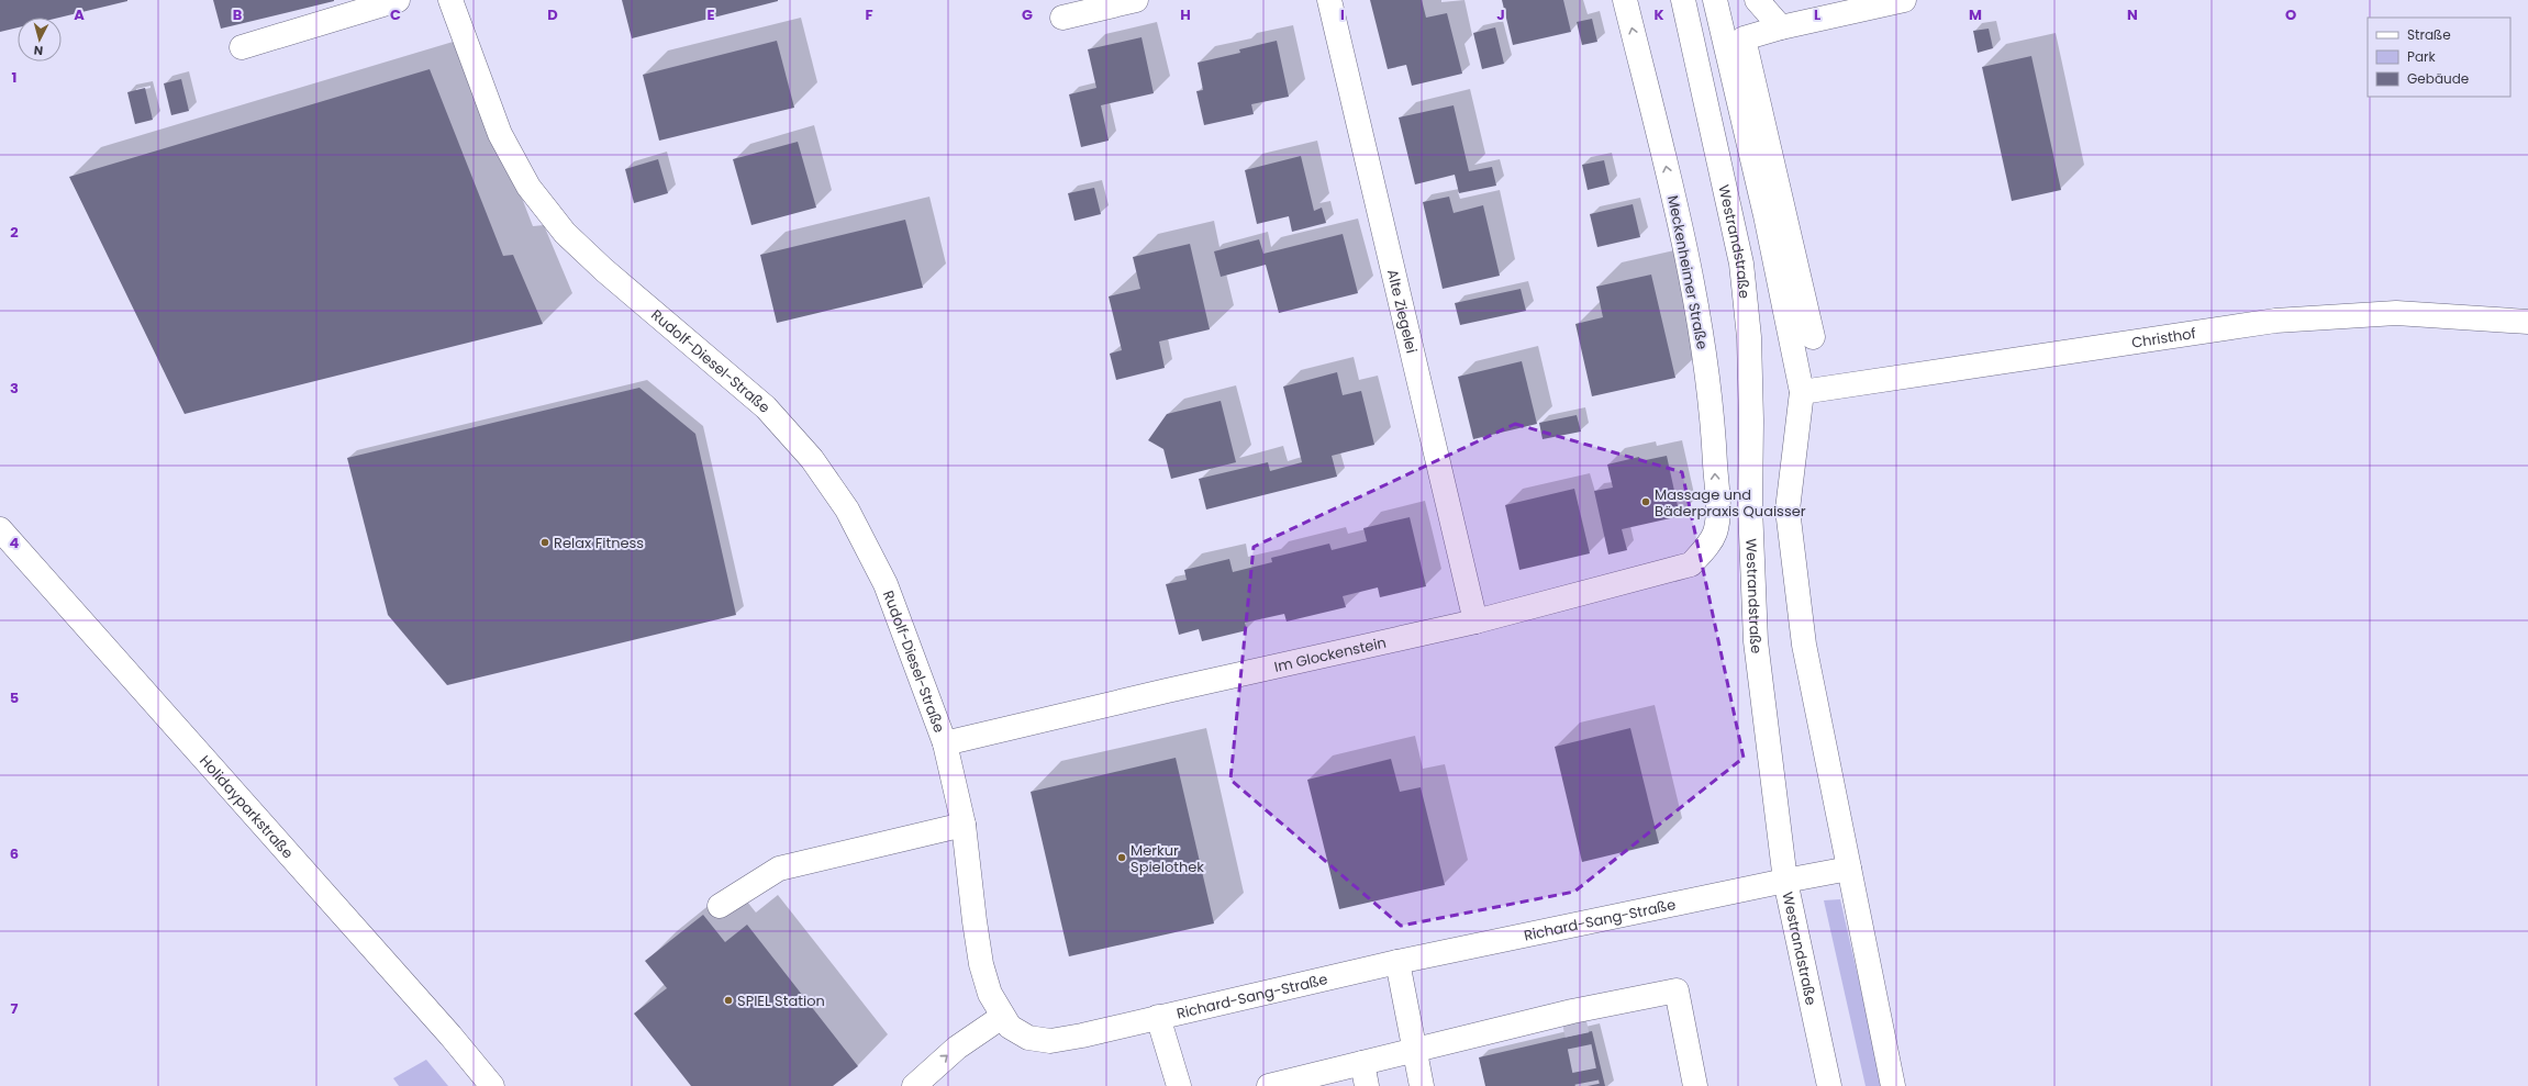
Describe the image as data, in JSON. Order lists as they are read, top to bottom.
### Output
{
  "streets": {
    "street": [
      "Westrandstraße",
      "Meckenheimer Straße",
      "Alte Ziegelei",
      "Christhof",
      "Rudolf-Diesel-Straße",
      "Im Glockenstein",
      "Holidayparkstraße",
      "Richard-Sang-Straße"
    ]
  },
  "crossings": [
    ["Westrandstraße", "Richard-Sang-Straße"],
    ["Meckenheimer Straße", "Im Glockenstein"],
    ["Alte Ziegelei", "Im Glockenstein"],
    ["Rudolf-Diesel-Straße", "Im Glockenstein"],
    ["Rudolf-Diesel-Straße", "Richard-Sang-Straße"],
    ["Im Glockenstein", "Richard-Sang-Straße"]
  ],
  "places": [
    "Massage und Bäderpraxis Quaisser",
    "Relax Fitness",
    "Merkur Spielothek",
    "SPIEL Station"
  ],
  "legend": ["Straße", "Park", "Gebäude"],
  "north": "bottom",
  "grid": {
    "columns": [
      "A",
      "B",
      "C",
      "D",
      "E",
      "F",
      "G",
      "H",
      "I",
      "J",
      "K",
      "L",
      "M",
      "N",
      "O"
    ],
    "rows": [
      "1",
      "2",
      "3",
      "4",
      "5",
      "6",
      "7"
    ]
  }
}
